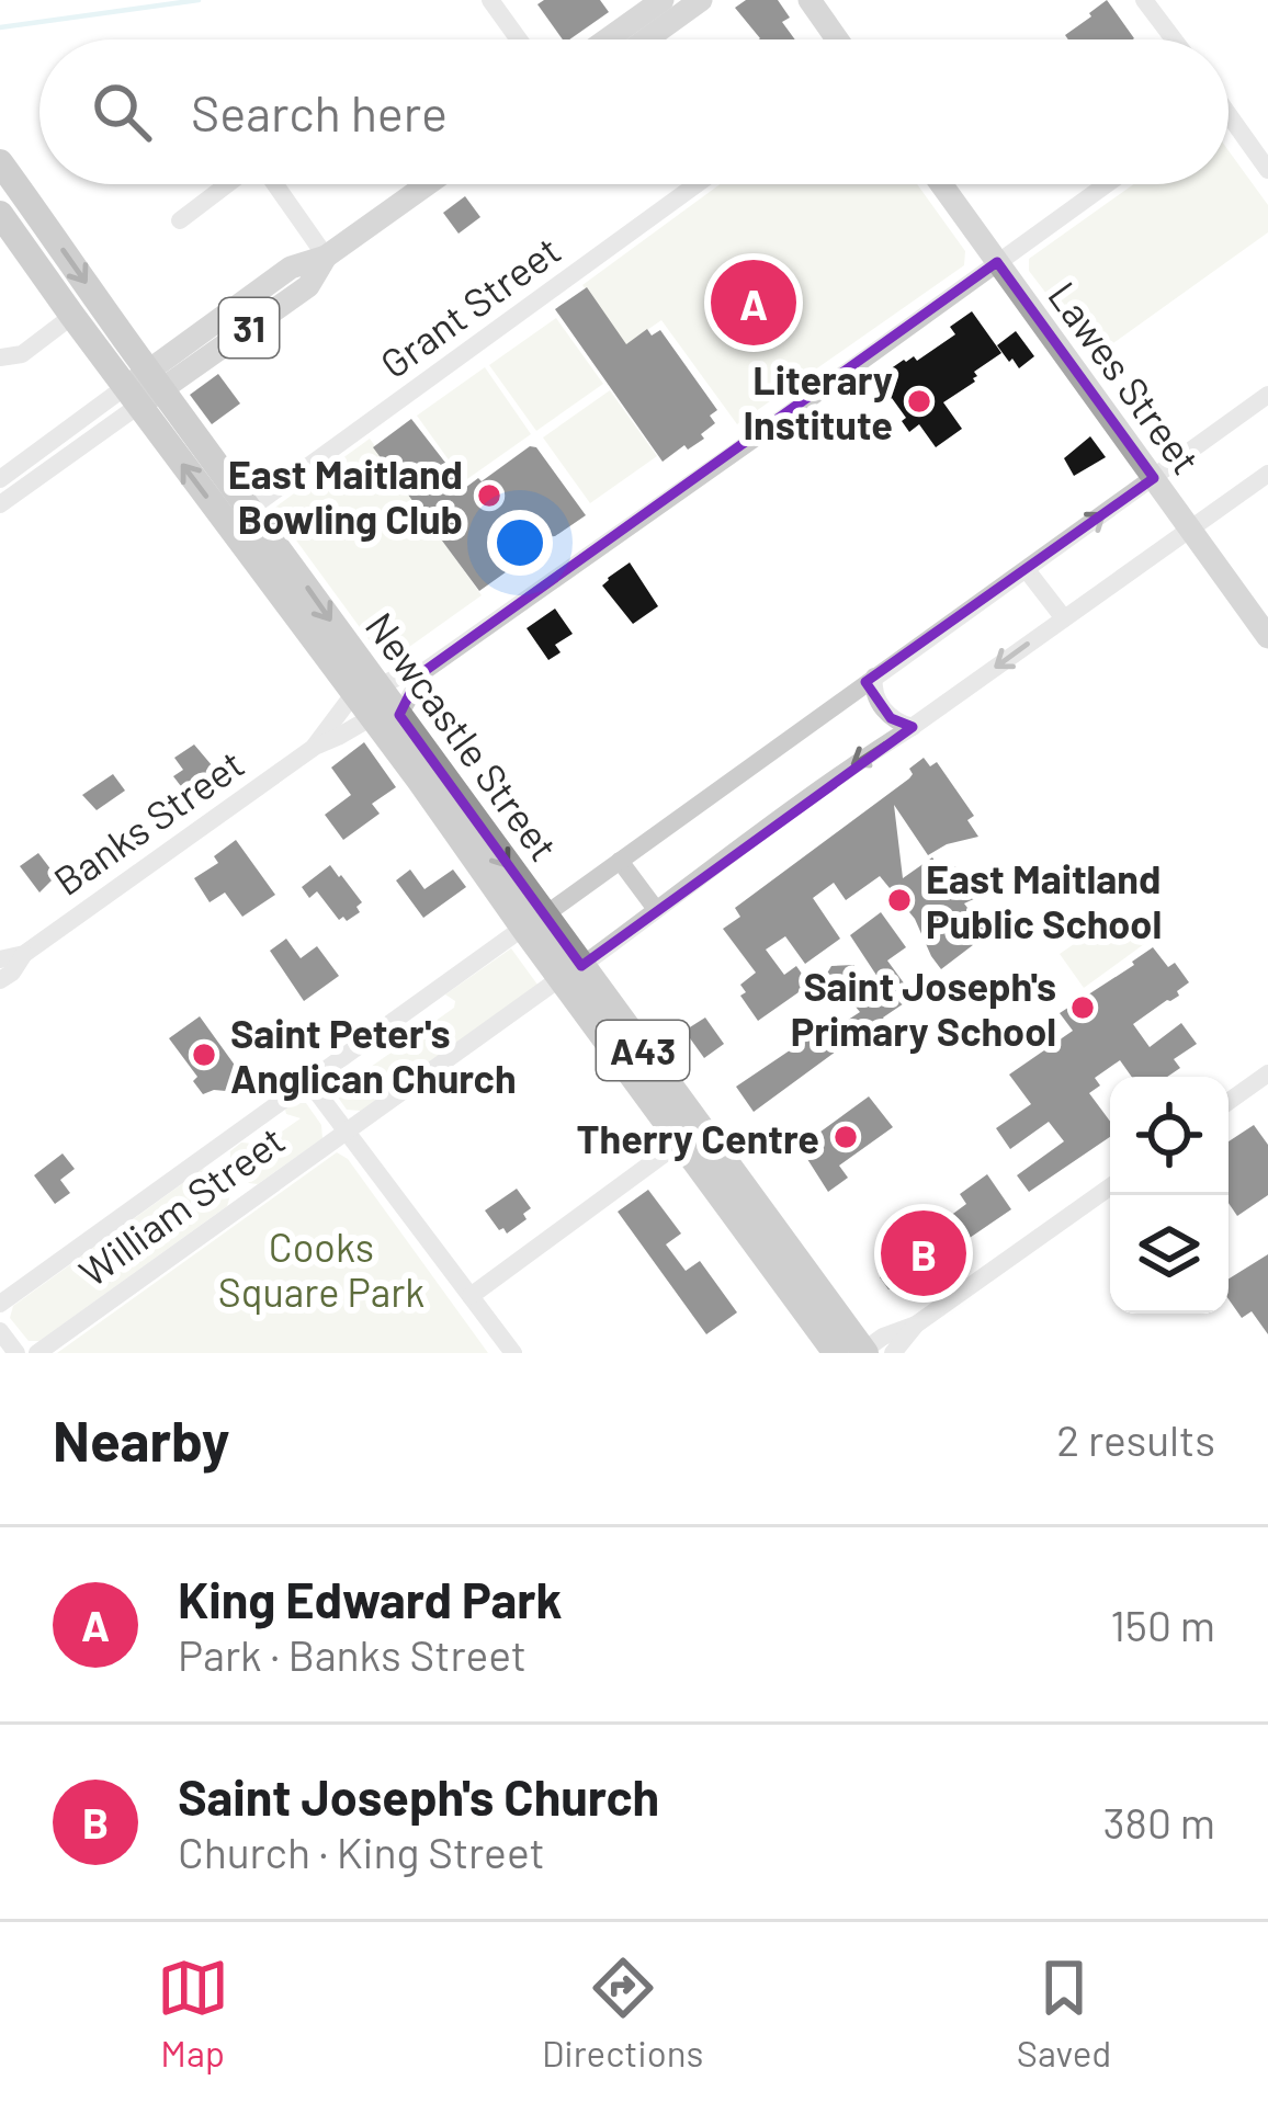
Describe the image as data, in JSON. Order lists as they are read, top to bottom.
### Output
{
  "streets": {
    "highway": ["Newcastle Street", "A43"],
    "main road": ["31", "Lawes Street"],
    "street": ["Grant Street", "Banks Street", "William Street"]
  },
  "crossings": [
    ["Grant Street", "Newcastle Street"],
    ["31", "Newcastle Street"],
    ["Lawes Street", "William Street"],
    ["Newcastle Street", "Banks Street"],
    ["Newcastle Street", "William Street"]
  ],
  "parks": ["Cooks Square Park"],
  "places": [
    "Literary Institute",
    "East Maitland Bowling Club",
    "East Maitland Public School",
    "Saint Joseph's Primary School",
    "Saint Peter's Anglican Church",
    "Therry Centre"
  ],
  "page": {
    "search": "Search here",
    "pins": ["A", "B"],
    "heading": ["Nearby", "2 results"],
    "list": [
      {
        "mark": "A",
        "name": "King Edward Park",
        "note": "Park · Banks Street",
        "value": "150 m"
      },
      {
        "mark": "B",
        "name": "Saint Joseph's Church",
        "note": "Church · King Street",
        "value": "380 m"
      }
    ],
    "nav": ["Map", "Directions", "Saved"]
  }
}
